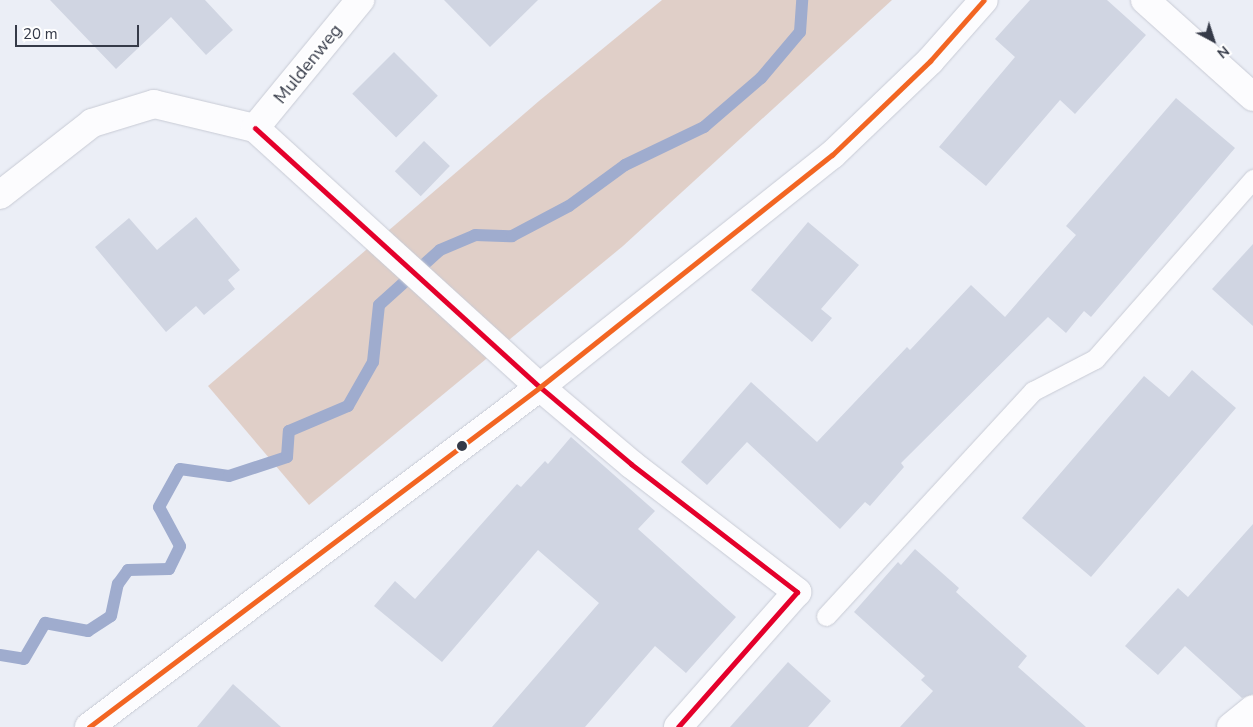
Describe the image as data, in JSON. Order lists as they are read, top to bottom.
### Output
{
  "streets": {
    "street": ["Muldenweg"]
  },
  "scale_bar": "20 m",
  "north": "bottom right"
}
